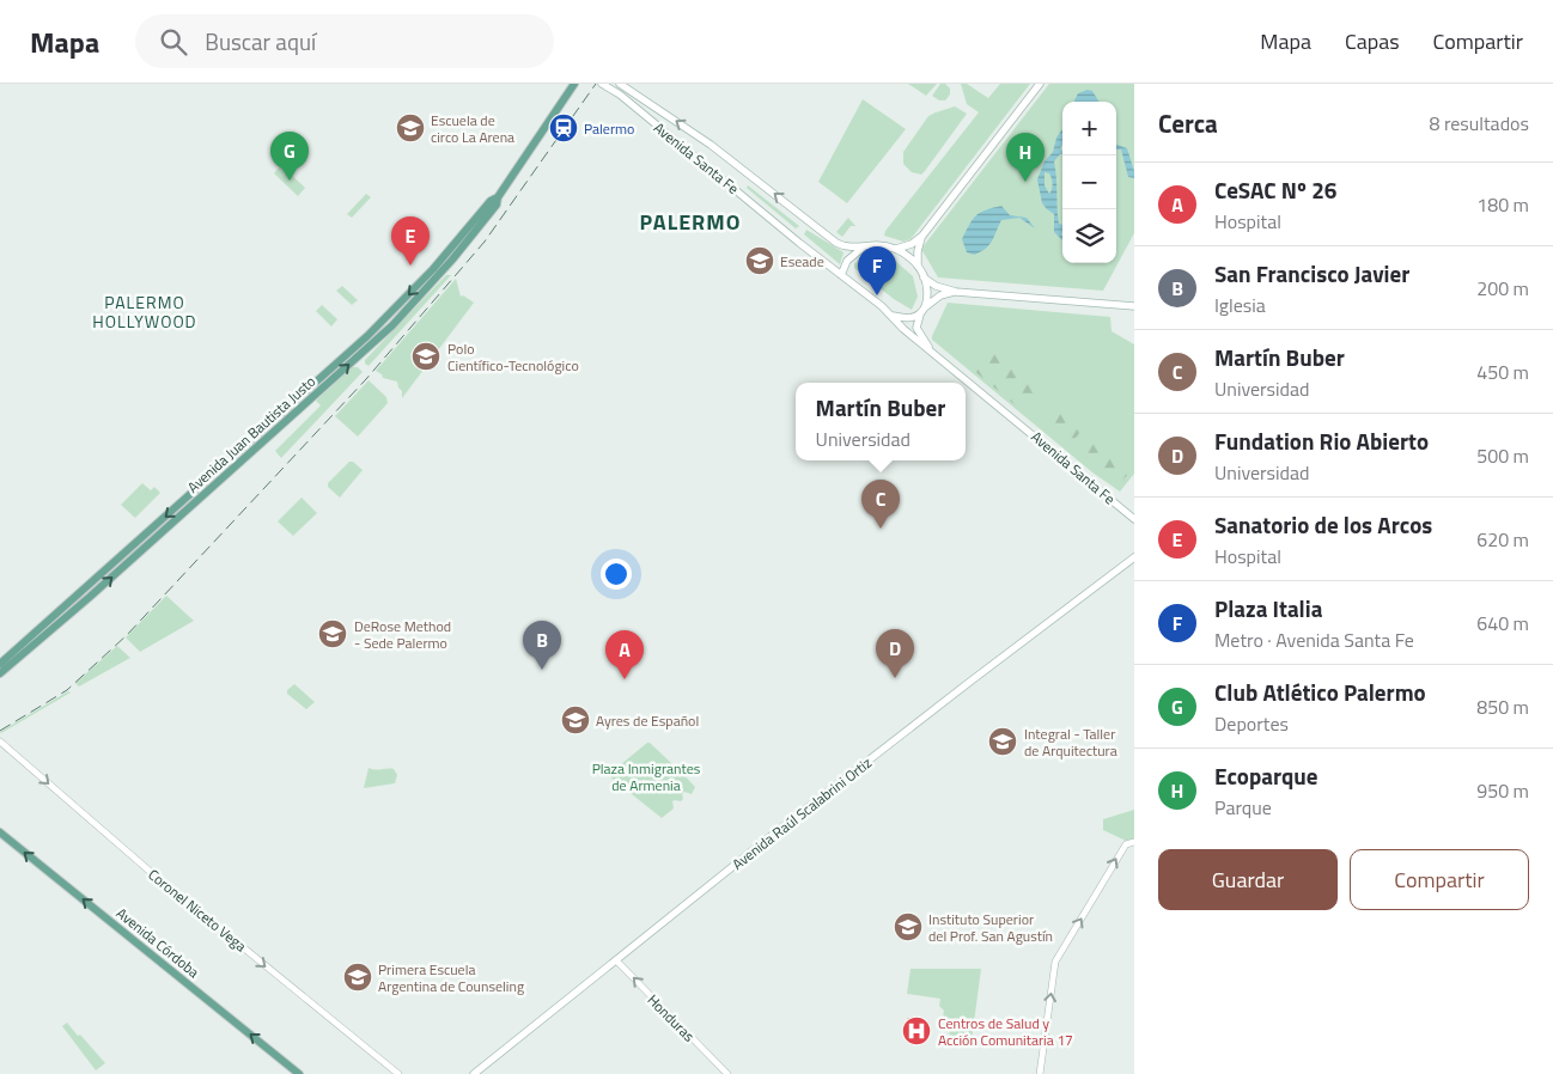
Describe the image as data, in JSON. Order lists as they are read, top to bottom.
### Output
{
  "streets": {
    "main road": [
      "Avenida Santa Fe",
      "Avenida Juan Bautista Justo",
      "Avenida Raúl Scalabrini Ortiz",
      "Avenida Córdoba"
    ],
    "street": ["Coronel Niceto Vega", "Honduras"]
  },
  "crossings": [
    ["Avenida Raúl Scalabrini Ortiz", "Honduras"]
  ],
  "one_way": ["Coronel Niceto Vega", "Avenida Córdoba", "Honduras"],
  "districts": ["PALERMO", "PALERMO HOLLYWOOD"],
  "parks": ["Plaza Inmigrantes de Armenia"],
  "places": {
    "school or university": [
      "Escuela de circo La Arena",
      "Eseade",
      "Polo Científico-Tecnológico",
      "DeRose Method - Sede Palermo",
      "Ayres de Español",
      "Integral - Taller de Arquitectura",
      "Instituto Superior del Prof. San Agustín",
      "Primera Escuela Argentina de Counseling"
    ],
    "station": ["Palermo"],
    "hospital": ["Centros de Salud y Acción Comunitaria 17"]
  },
  "page": {
    "header": "Mapa",
    "search": "Buscar aquí",
    "nav": ["Mapa", "Capas", "Compartir"],
    "heading": ["Cerca", "8 resultados"],
    "map_buttons": ["+", "−"],
    "pins": [
      "G",
      "H",
      "E",
      "F",
      "C",
      "B",
      "D",
      "A"
    ],
    "list": [
      {
        "mark": "A",
        "name": "CeSAC Nº 26",
        "note": "Hospital",
        "value": "180 m"
      },
      {
        "mark": "B",
        "name": "San Francisco Javier",
        "note": "Iglesia",
        "value": "200 m"
      },
      {
        "mark": "C",
        "name": "Martín Buber",
        "note": "Universidad",
        "value": "450 m"
      },
      {
        "mark": "D",
        "name": "Fundation Rio Abierto",
        "note": "Universidad",
        "value": "500 m"
      },
      {
        "mark": "E",
        "name": "Sanatorio de los Arcos",
        "note": "Hospital",
        "value": "620 m"
      },
      {
        "mark": "F",
        "name": "Plaza Italia",
        "note": "Metro · Avenida Santa Fe",
        "value": "640 m"
      },
      {
        "mark": "G",
        "name": "Club Atlético Palermo",
        "note": "Deportes",
        "value": "850 m"
      },
      {
        "mark": "H",
        "name": "Ecoparque",
        "note": "Parque",
        "value": "950 m"
      }
    ],
    "popup": ["Martín Buber", "Universidad"],
    "buttons": ["Guardar", "Compartir"]
  }
}
